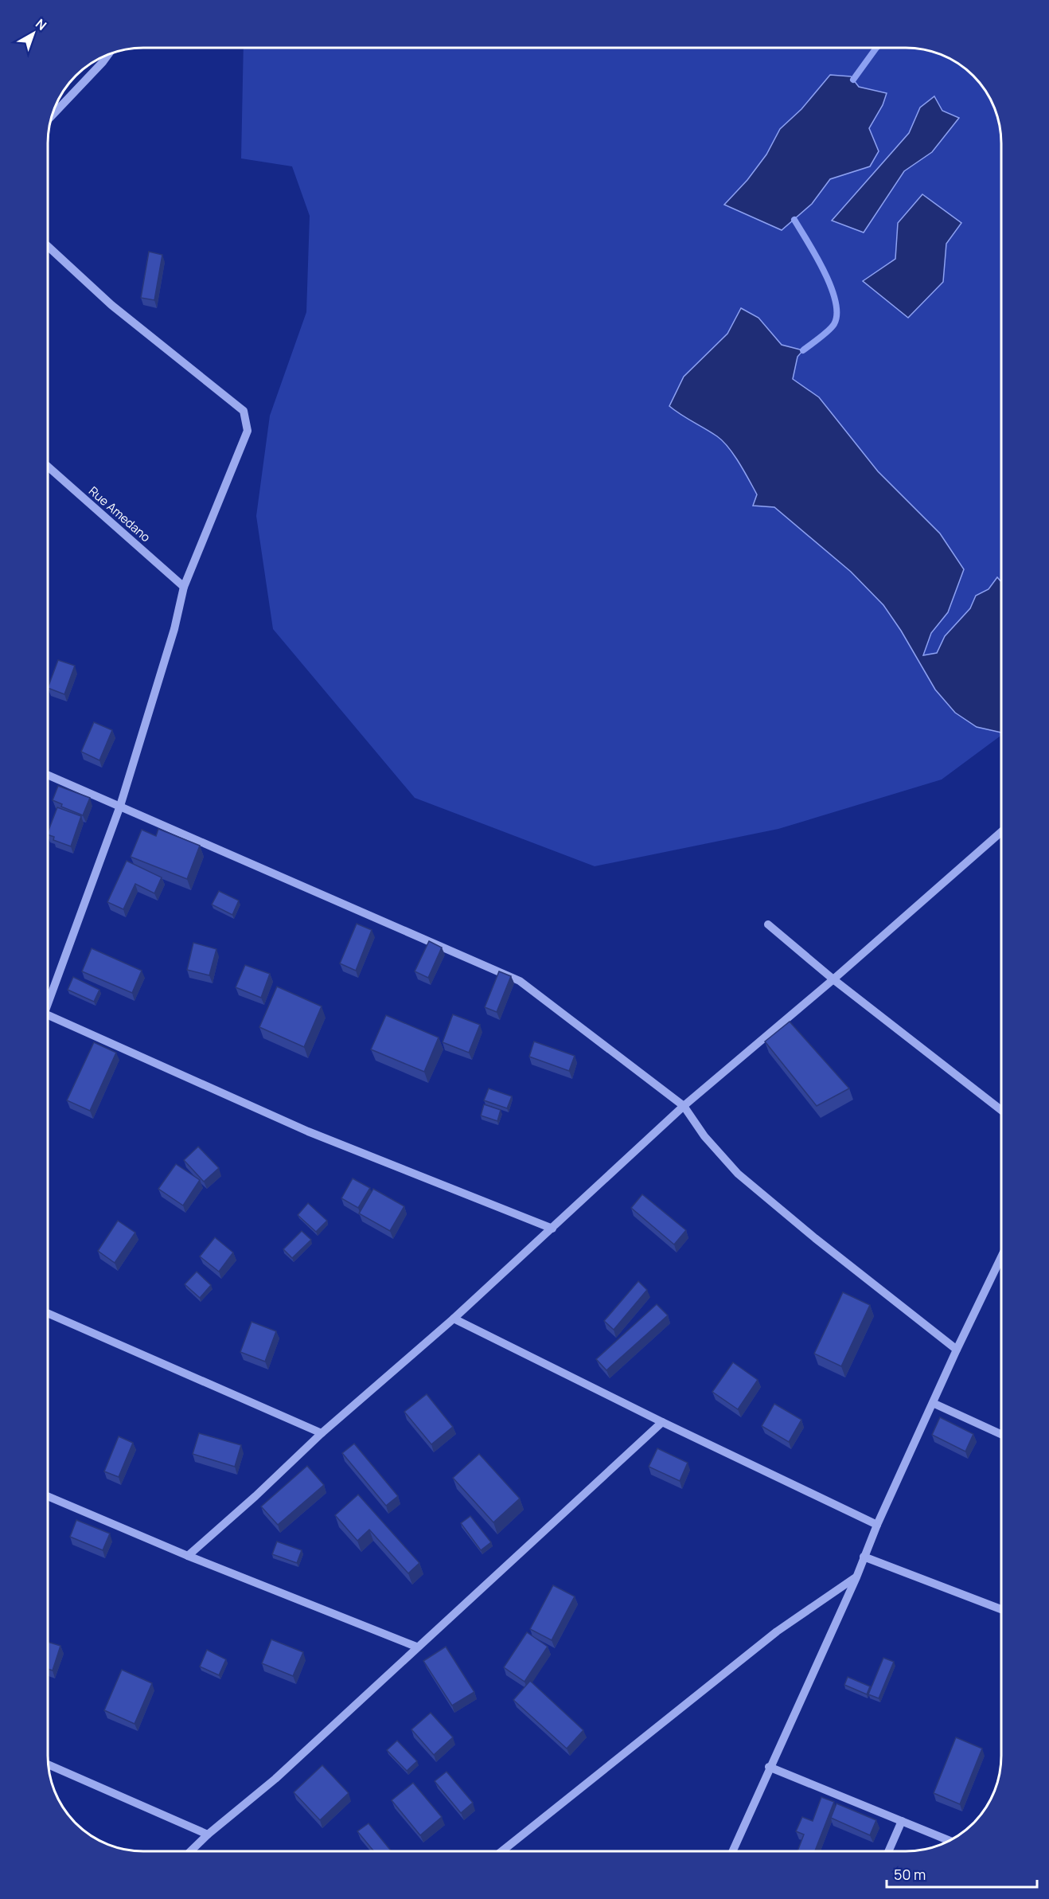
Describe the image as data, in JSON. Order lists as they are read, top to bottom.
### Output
{
  "streets": {
    "street": ["Rue Amedano"]
  },
  "scale_bar": "50 m",
  "north": "top right"
}
